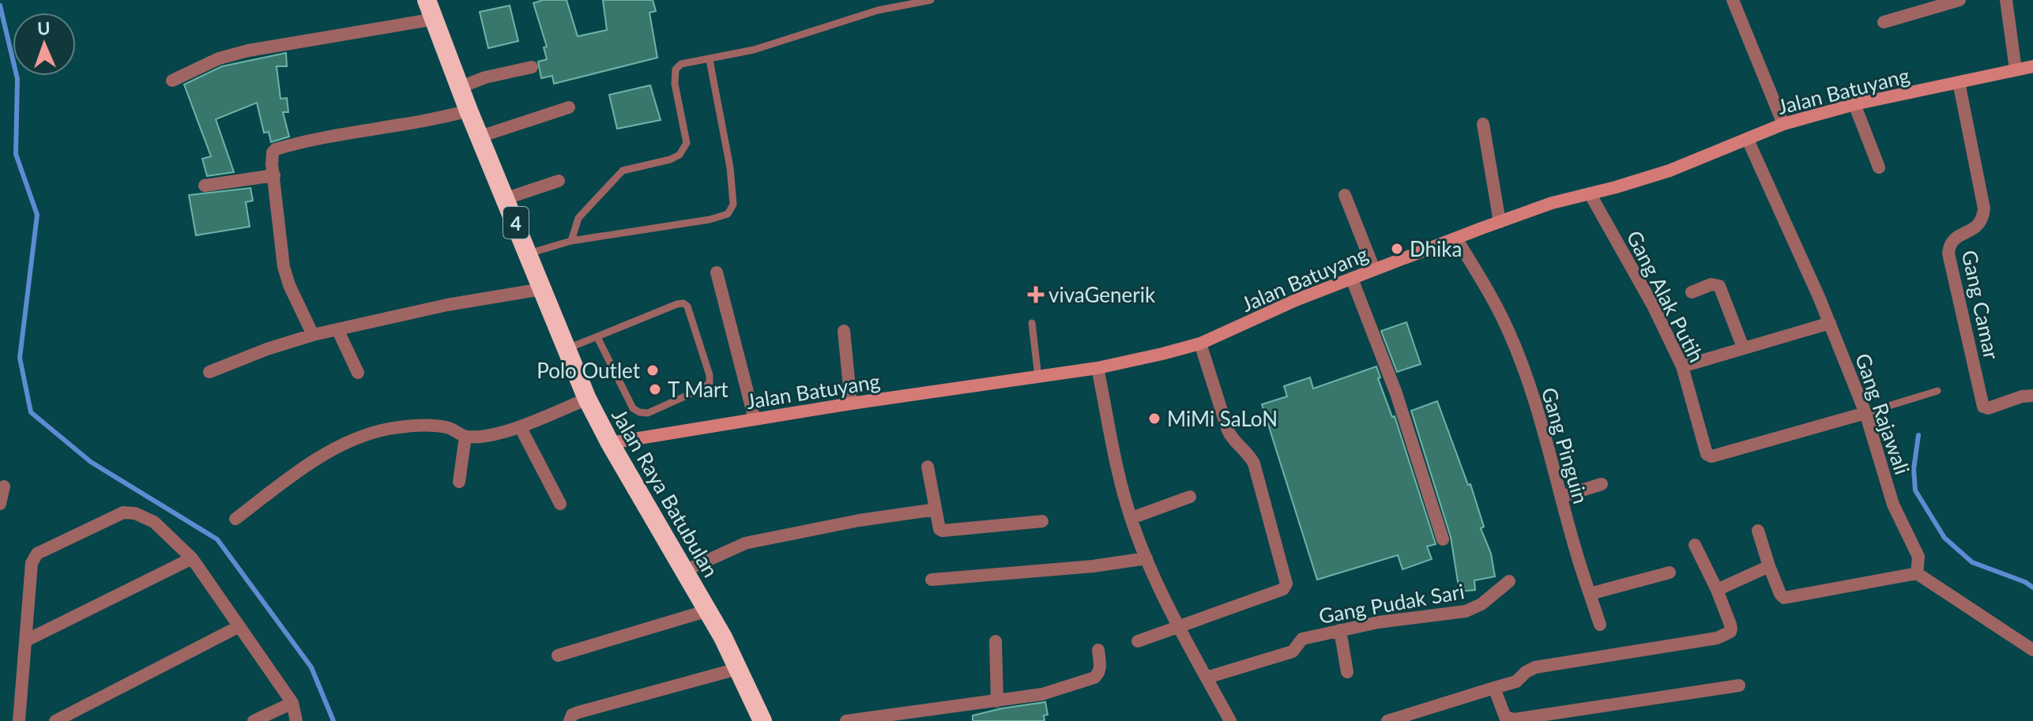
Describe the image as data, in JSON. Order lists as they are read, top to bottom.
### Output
{
  "streets": {
    "highway": ["4", "Jalan Raya Batubulan"],
    "street": [
      "Jalan Batuyang",
      "Gang Alak Putih",
      "Gang Camar",
      "Gang Rajawali",
      "Gang Pinguin",
      "Gang Pudak Sari"
    ]
  },
  "crossings": [
    ["Jalan Batuyang", "Gang Alak Putih"],
    ["Jalan Batuyang", "Gang Camar"],
    ["Jalan Batuyang", "Gang Rajawali"],
    ["Jalan Batuyang", "Gang Pinguin"],
    ["Jalan Batuyang", "Jalan Raya Batubulan"],
    ["Gang Alak Putih", "Gang Rajawali"]
  ],
  "places": {
    "other": [
      "Dhika",
      "Polo Outlet",
      "T Mart",
      "MiMi SaLoN"
    ],
    "health": ["vivaGenerik"]
  },
  "north": "top"
}
